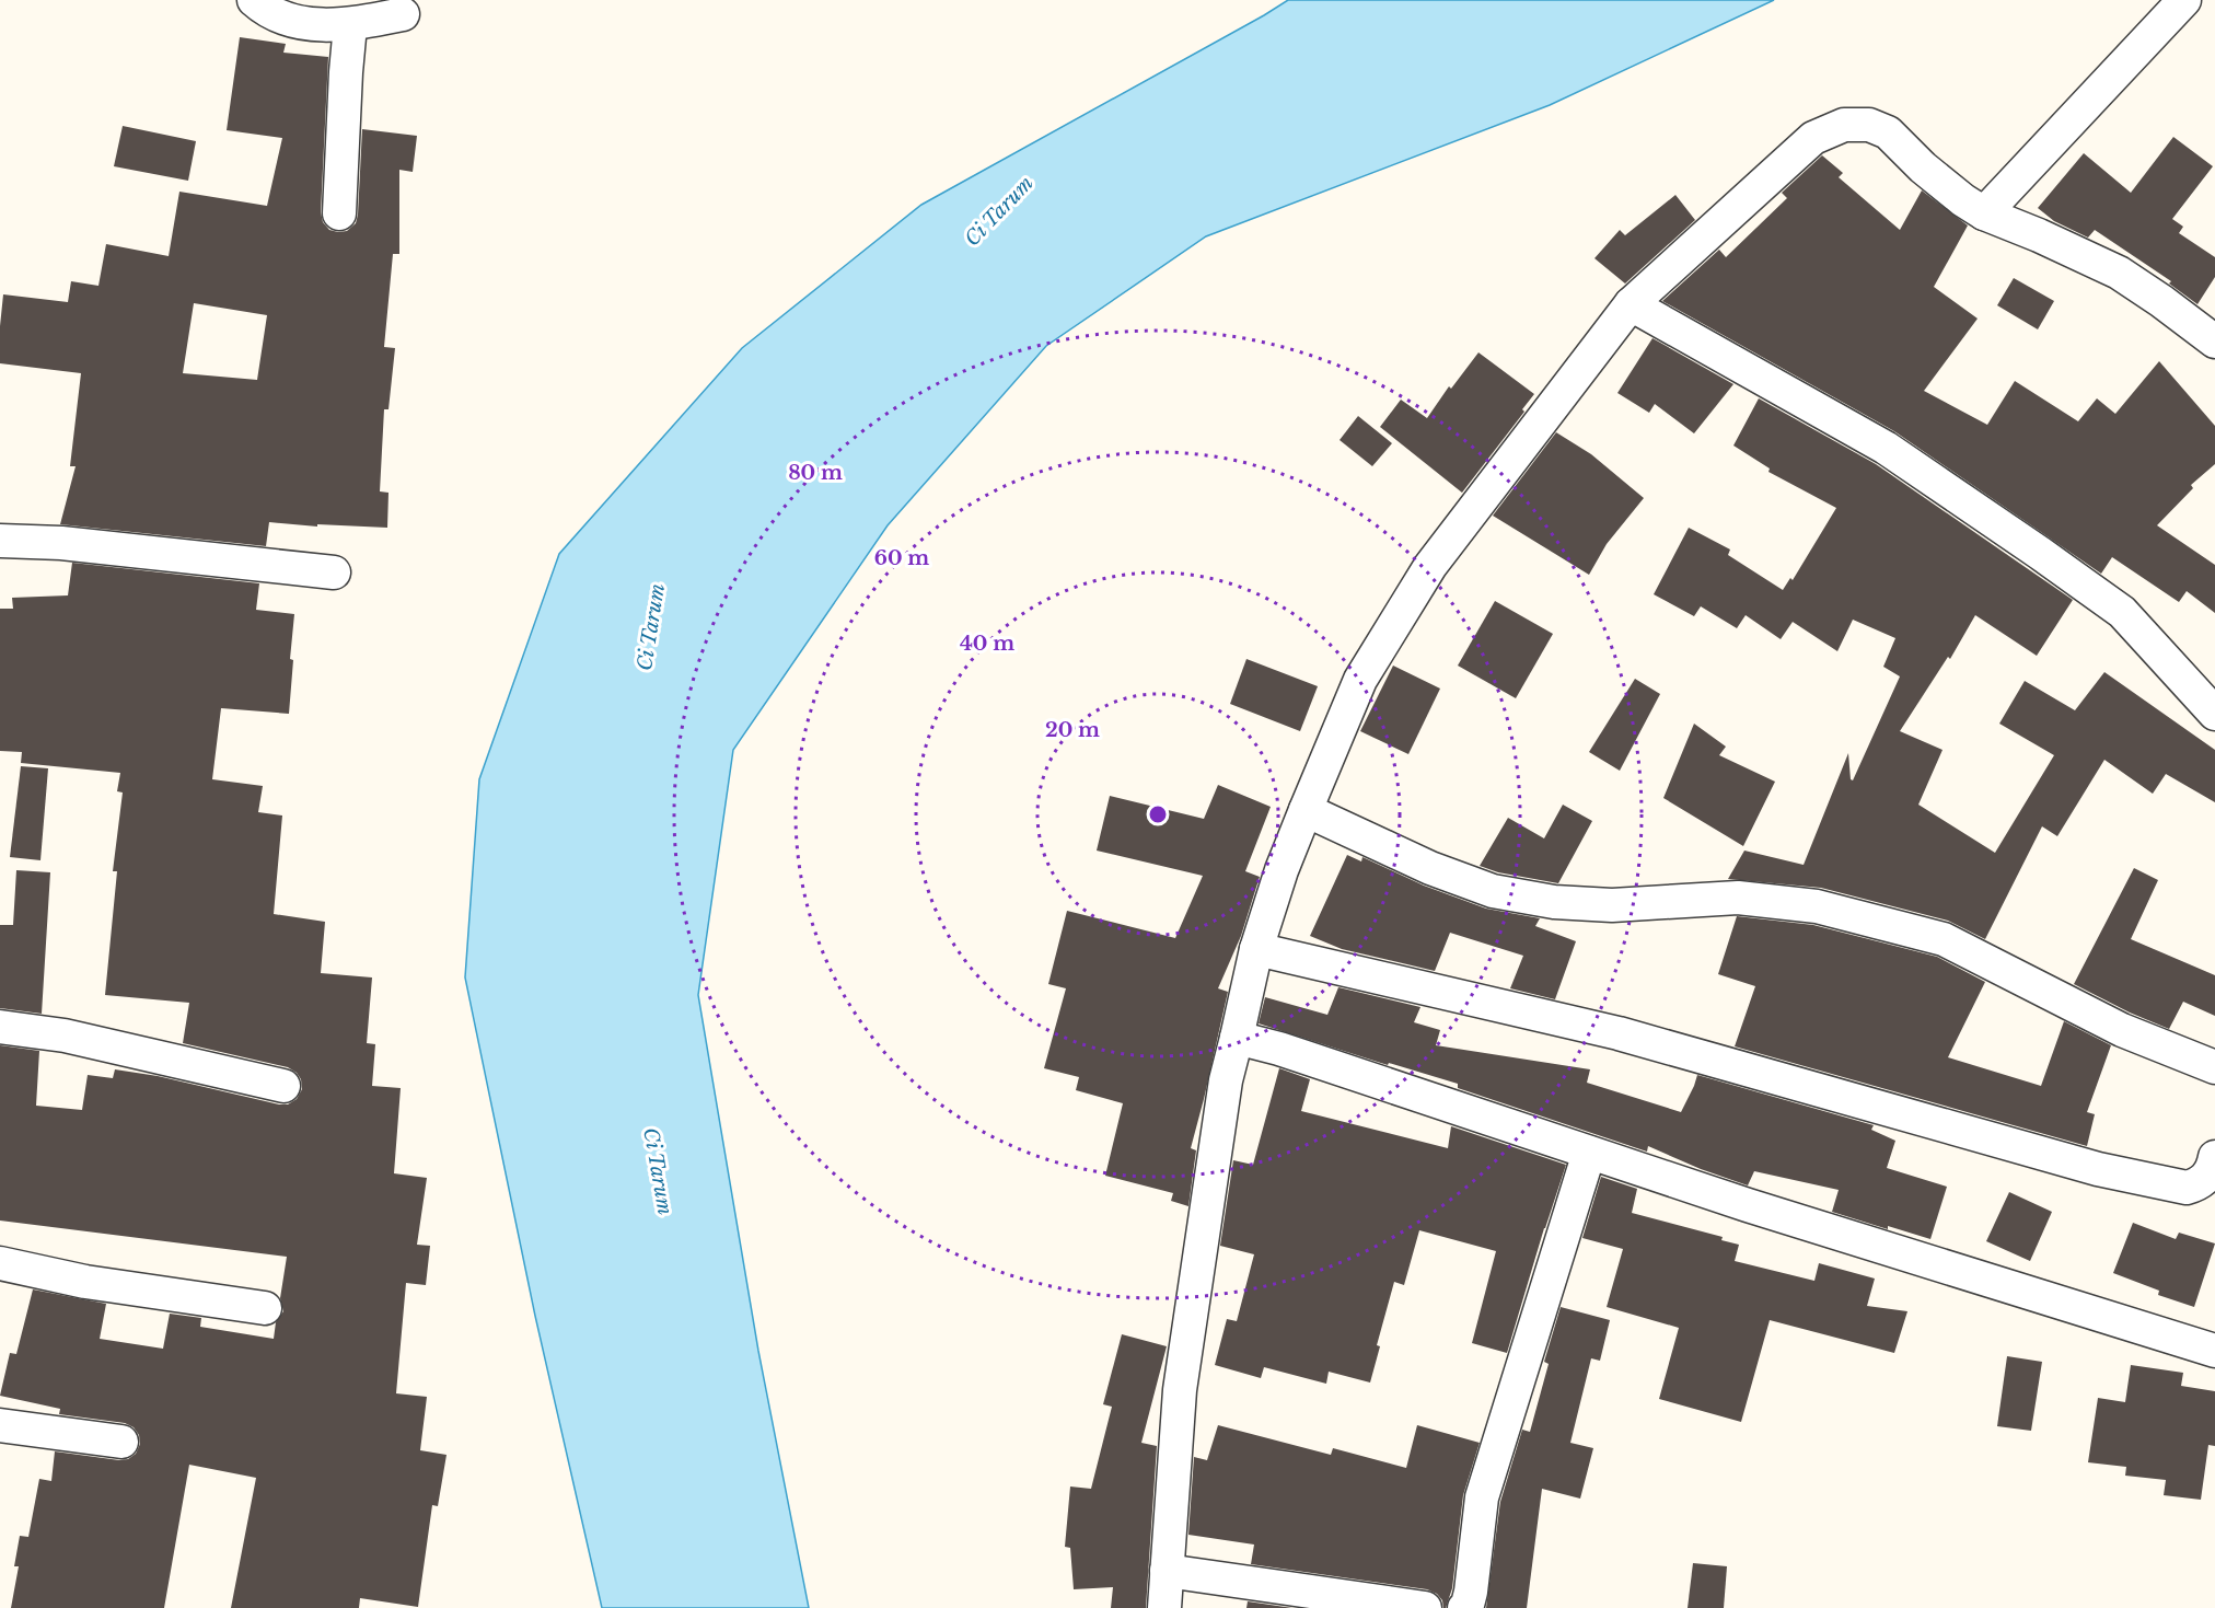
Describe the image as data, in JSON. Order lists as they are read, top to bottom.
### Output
{
  "water": ["Ci Tarum"],
  "rings": [
    "80 m",
    "60 m",
    "40 m",
    "20 m"
  ]
}
